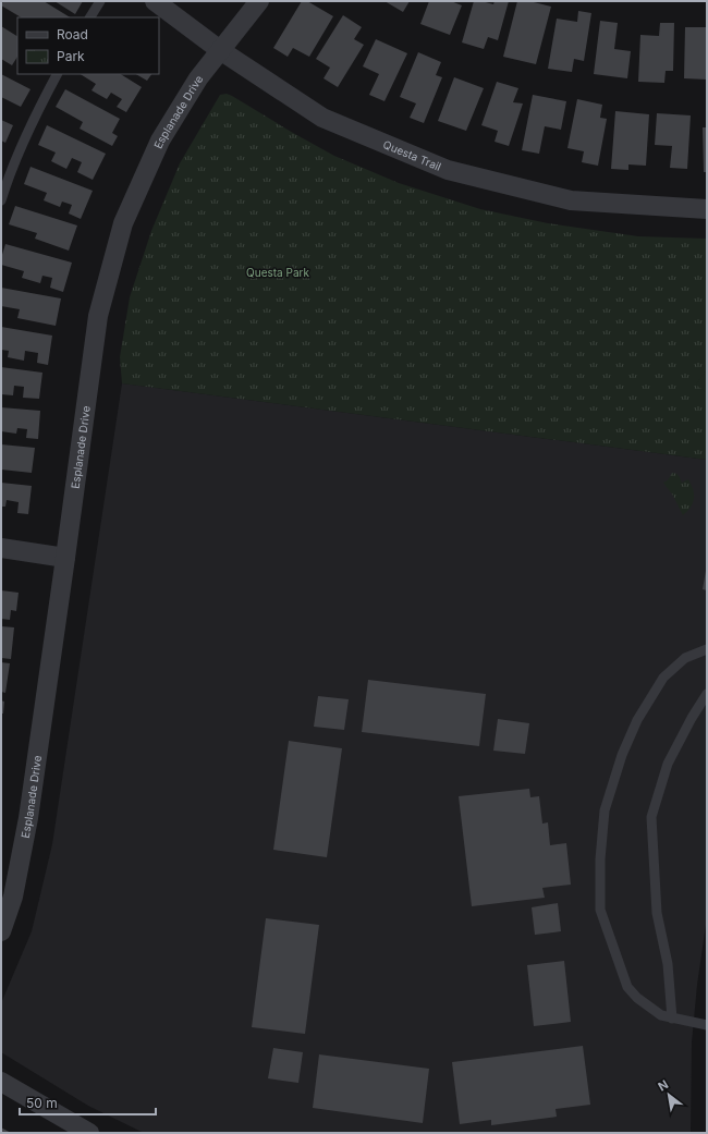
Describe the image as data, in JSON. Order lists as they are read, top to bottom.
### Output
{
  "streets": {
    "street": ["Esplanade Drive", "Questa Trail"]
  },
  "crossings": [
    ["Esplanade Drive", "Questa Trail"]
  ],
  "parks": ["Questa Park"],
  "legend": ["Road", "Park"],
  "scale_bar": "50 m",
  "north": "top left"
}
